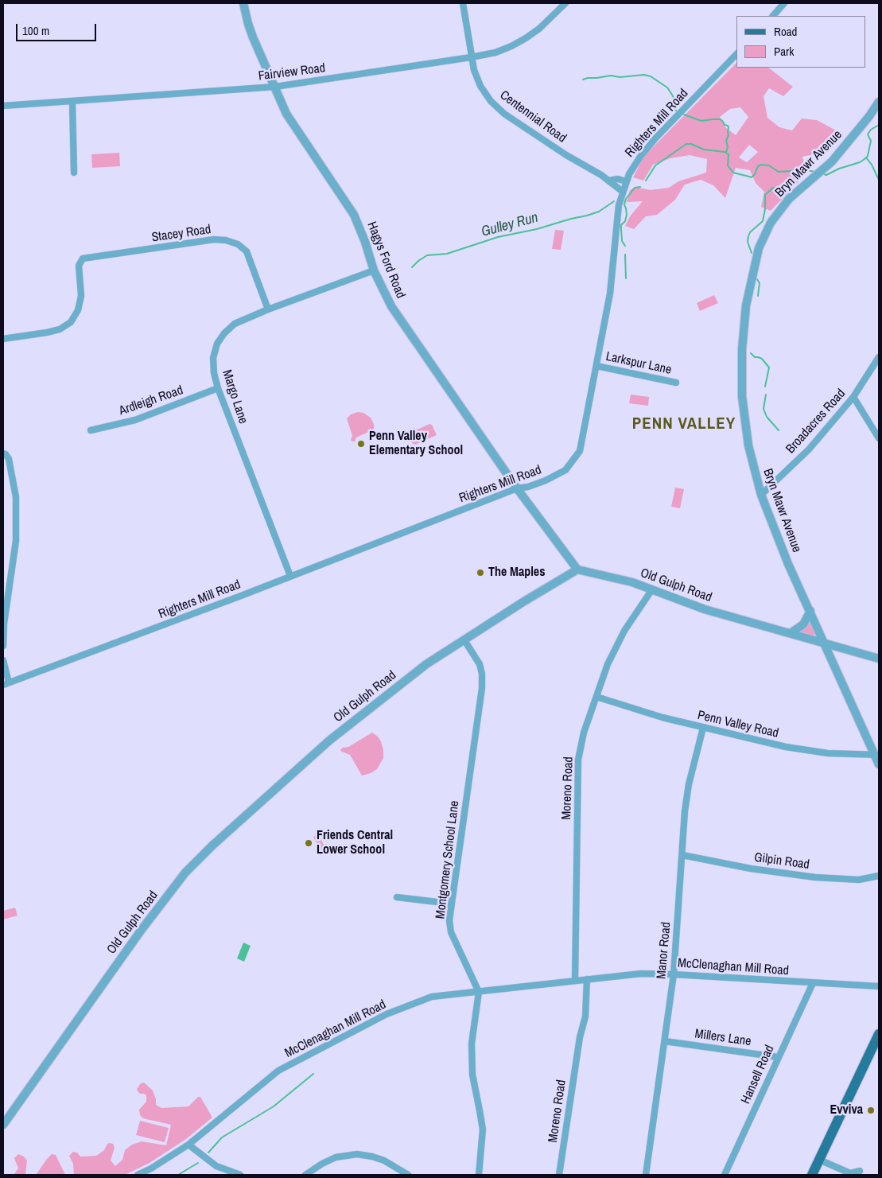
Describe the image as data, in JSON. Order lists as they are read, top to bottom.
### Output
{
  "streets": {
    "street": [
      "Fairview Road",
      "Centennial Road",
      "Righters Mill Road",
      "Bryn Mawr Avenue",
      "Stacey Road",
      "Hagys Ford Road",
      "Larkspur Lane",
      "Margo Lane",
      "Ardleigh Road",
      "Broadacres Road",
      "Old Gulph Road",
      "Penn Valley Road",
      "Moreno Road",
      "Montgomery School Lane",
      "Gilpin Road",
      "Manor Road",
      "McClenaghan Mill Road",
      "Millers Lane",
      "Hansell Road"
    ]
  },
  "crossings": [
    ["Fairview Road", "Centennial Road"],
    ["Fairview Road", "Hagys Ford Road"],
    ["Centennial Road", "Righters Mill Road"],
    ["Righters Mill Road", "Hagys Ford Road"],
    ["Righters Mill Road", "Larkspur Lane"],
    ["Righters Mill Road", "Margo Lane"],
    ["Bryn Mawr Avenue", "Broadacres Road"],
    ["Bryn Mawr Avenue", "Old Gulph Road"],
    ["Bryn Mawr Avenue", "Penn Valley Road"],
    ["Stacey Road", "Margo Lane"],
    ["Hagys Ford Road", "Margo Lane"],
    ["Hagys Ford Road", "Old Gulph Road"],
    ["Margo Lane", "Ardleigh Road"],
    ["Old Gulph Road", "Moreno Road"],
    ["Old Gulph Road", "Montgomery School Lane"],
    ["Penn Valley Road", "Moreno Road"],
    ["Penn Valley Road", "Manor Road"],
    ["Moreno Road", "McClenaghan Mill Road"],
    ["Montgomery School Lane", "McClenaghan Mill Road"],
    ["Gilpin Road", "Manor Road"],
    ["Manor Road", "McClenaghan Mill Road"],
    ["Manor Road", "Millers Lane"],
    ["McClenaghan Mill Road", "Hansell Road"],
    ["Millers Lane", "Hansell Road"]
  ],
  "districts": ["PENN VALLEY"],
  "water": ["Gulley Run"],
  "places": [
    "Penn Valley Elementary School",
    "The Maples",
    "Friends Central Lower School",
    "Evviva"
  ],
  "legend": ["Road", "Park"],
  "scale_bar": "100 m"
}
